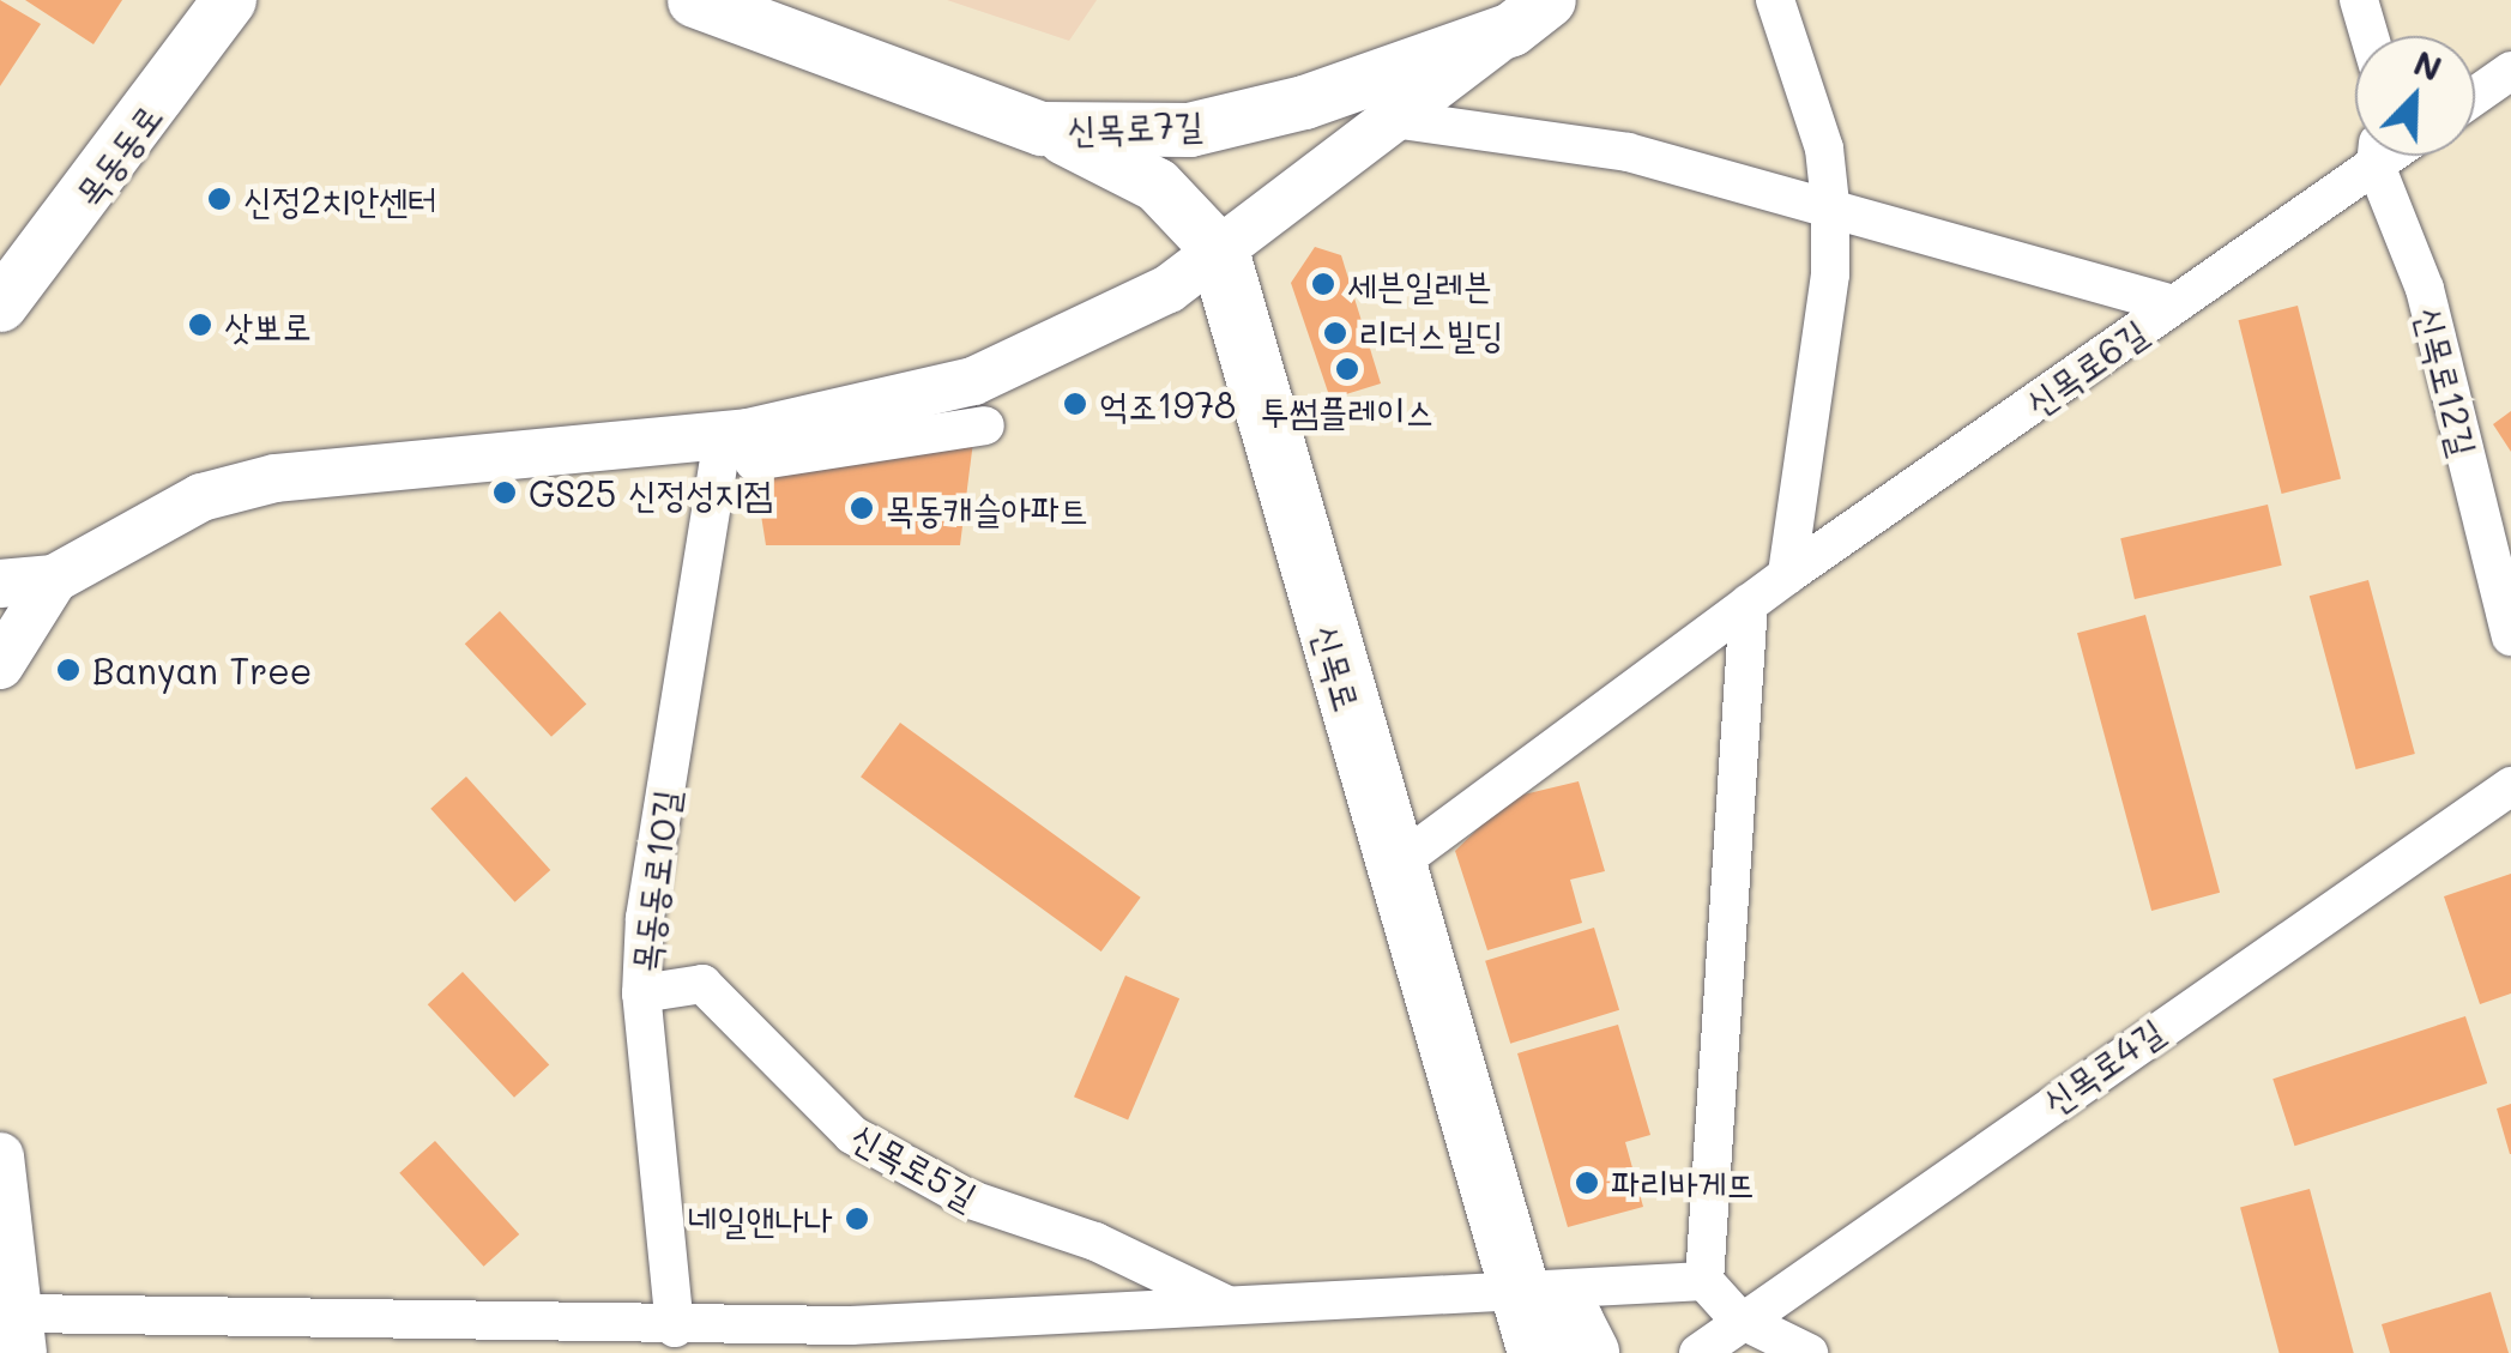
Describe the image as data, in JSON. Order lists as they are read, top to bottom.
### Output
{
  "streets": {
    "main road": ["신목로7길", "목동동로", "신목로"],
    "street": [
      "신목로6길",
      "신목로12길",
      "목동동로10길",
      "신목로4길",
      "신목로5길"
    ]
  },
  "crossings": [
    ["신목로6길", "신목로"],
    ["신목로", "신목로5길"],
    ["목동동로10길", "신목로5길"]
  ],
  "places": [
    "신정2치안센터",
    "세븐일레븐",
    "삿뽀로",
    "리더스빌딩",
    "투썸플레이스",
    "억조1978",
    "GS25 신정성지점",
    "목동캐슬아파트",
    "Banyan Tree",
    "파리바게뜨",
    "네일앤나나"
  ],
  "north": "top right"
}
